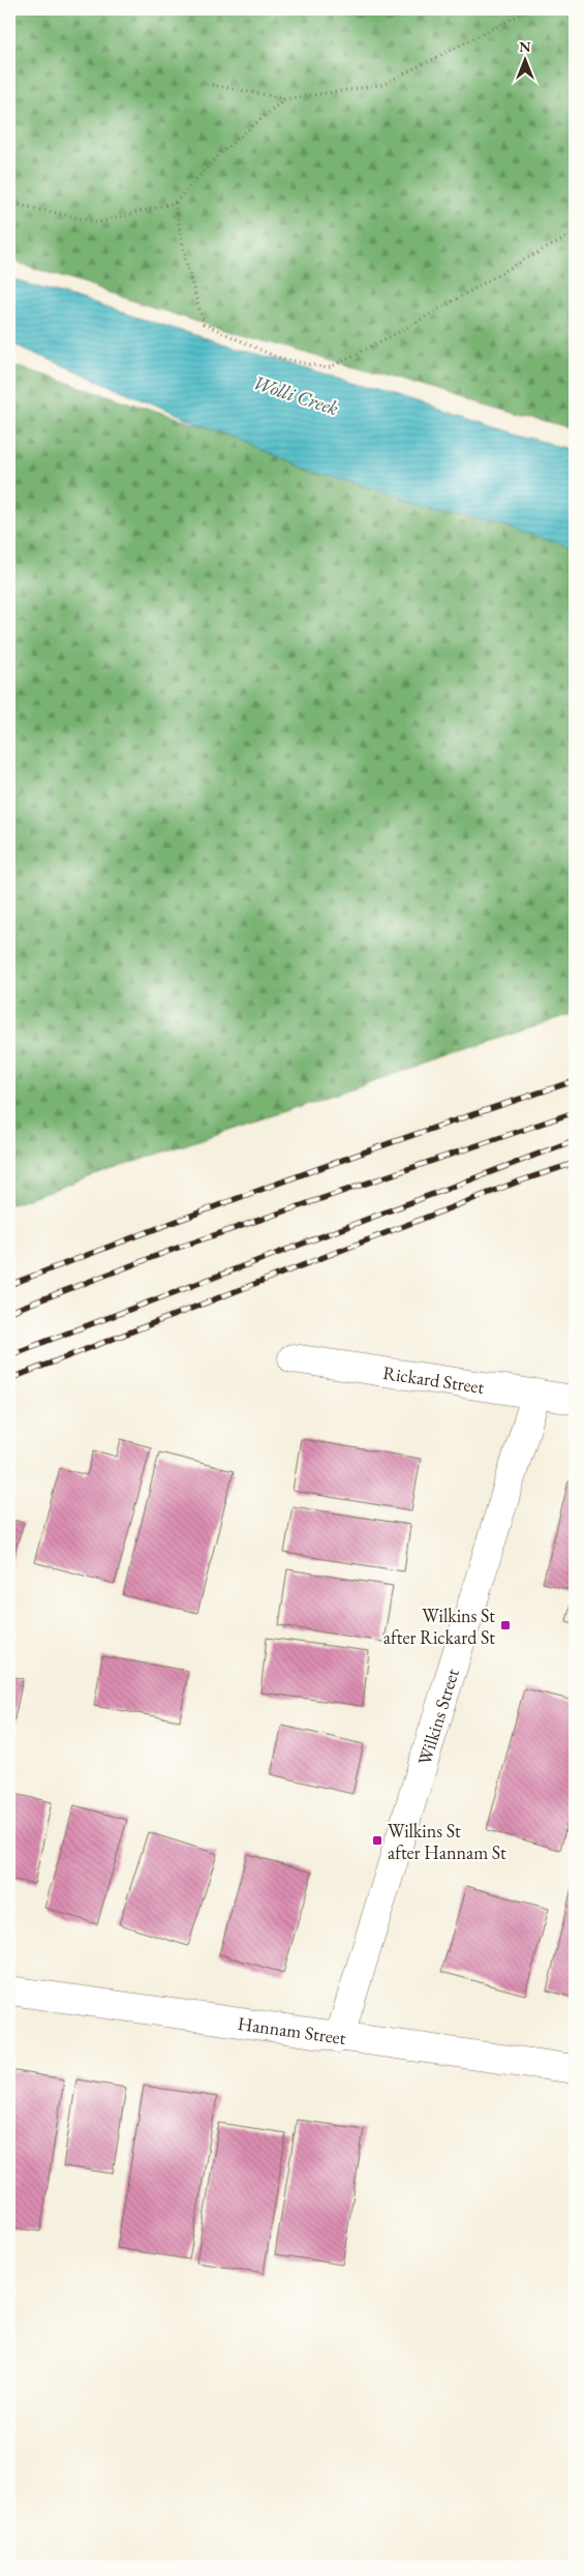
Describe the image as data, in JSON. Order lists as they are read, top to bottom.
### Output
{
  "streets": {
    "street": ["Rickard Street", "Wilkins Street", "Hannam Street"]
  },
  "crossings": [
    ["Rickard Street", "Wilkins Street"],
    ["Wilkins Street", "Hannam Street"]
  ],
  "water": ["Wolli Creek"],
  "places": {
    "transit": ["Wilkins St after Rickard St", "Wilkins St after Hannam St"]
  },
  "north": "top"
}
